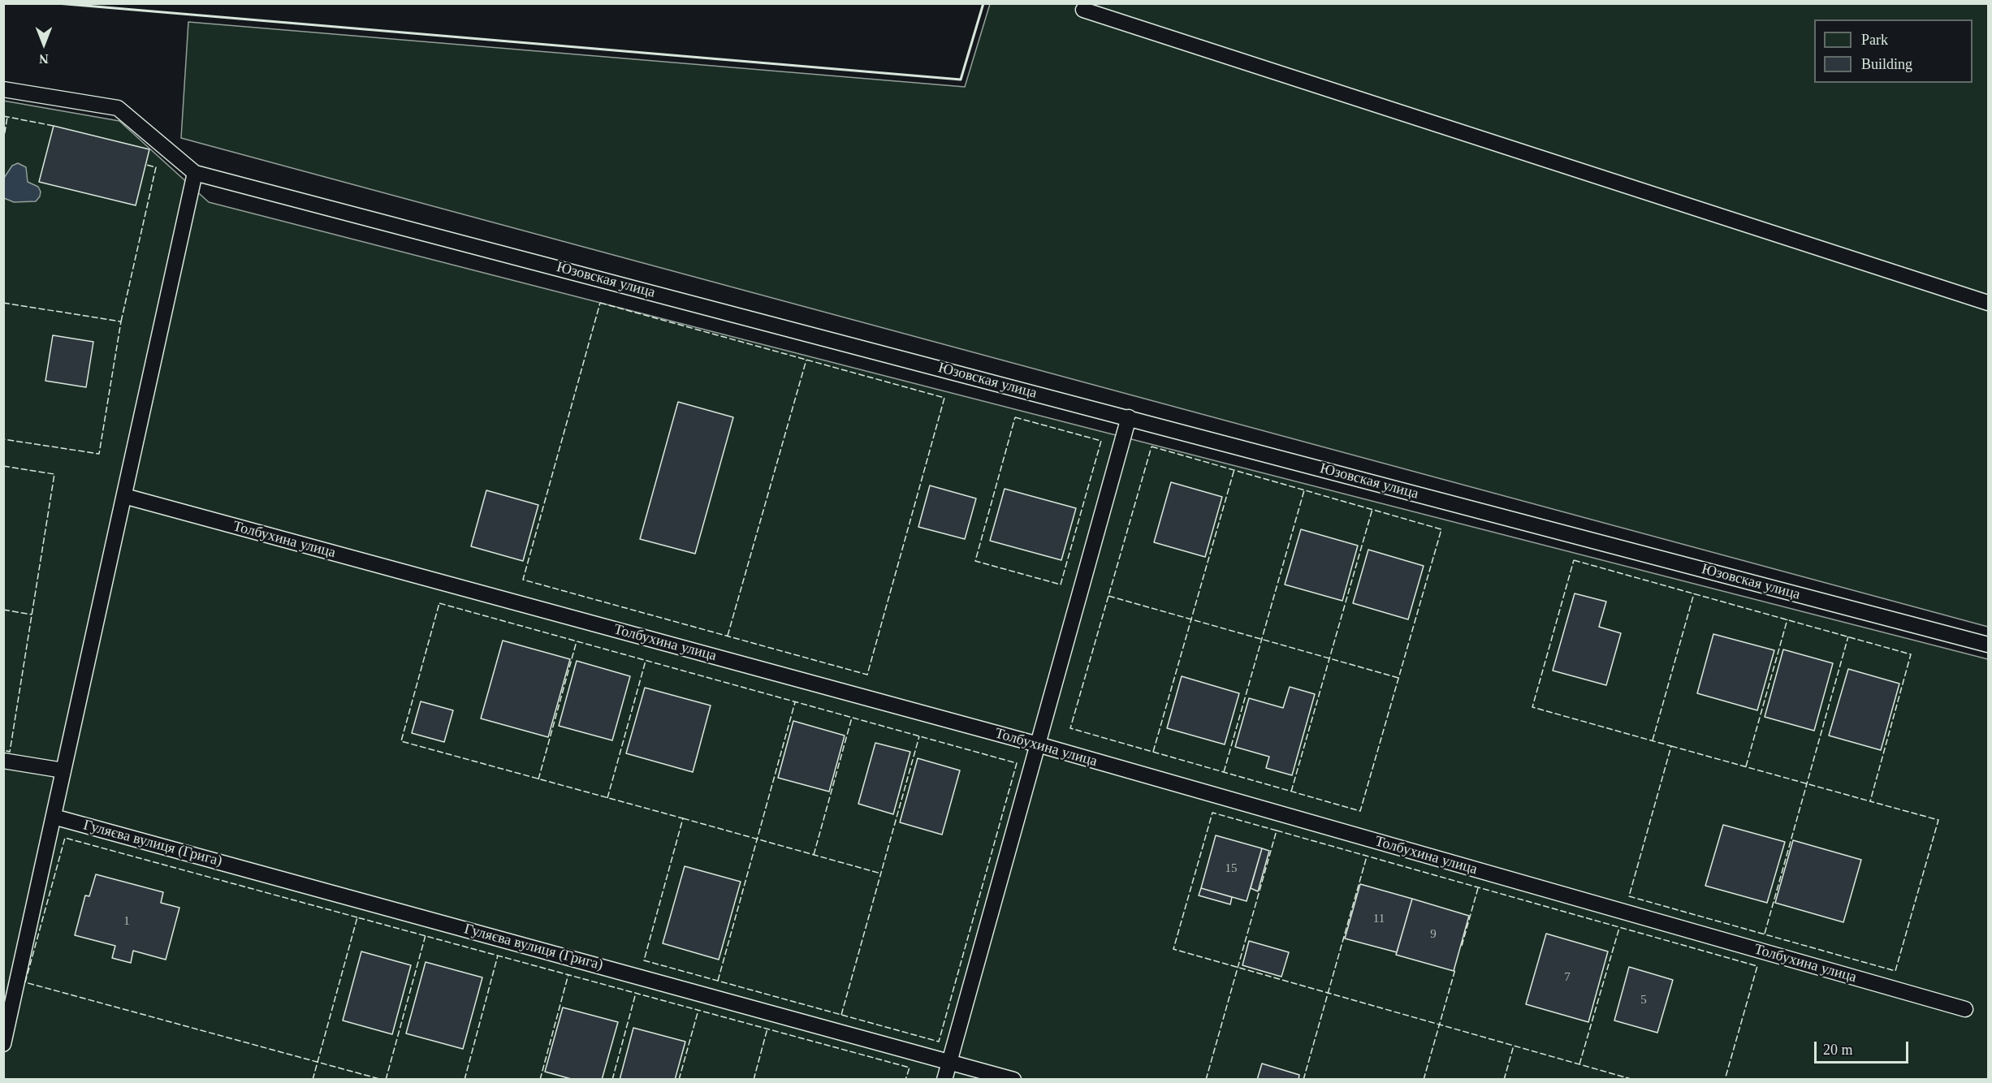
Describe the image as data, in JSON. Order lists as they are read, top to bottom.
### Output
{
  "streets": {
    "lane": ["Юзовская улица", "Толбухина улица", "Гуляєва вулиця (Грига)"]
  },
  "house_numbers": [
    "15",
    "11",
    "1",
    "9",
    "7",
    "5"
  ],
  "legend": ["Park", "Building"],
  "scale_bar": "20 m",
  "north": "bottom"
}
